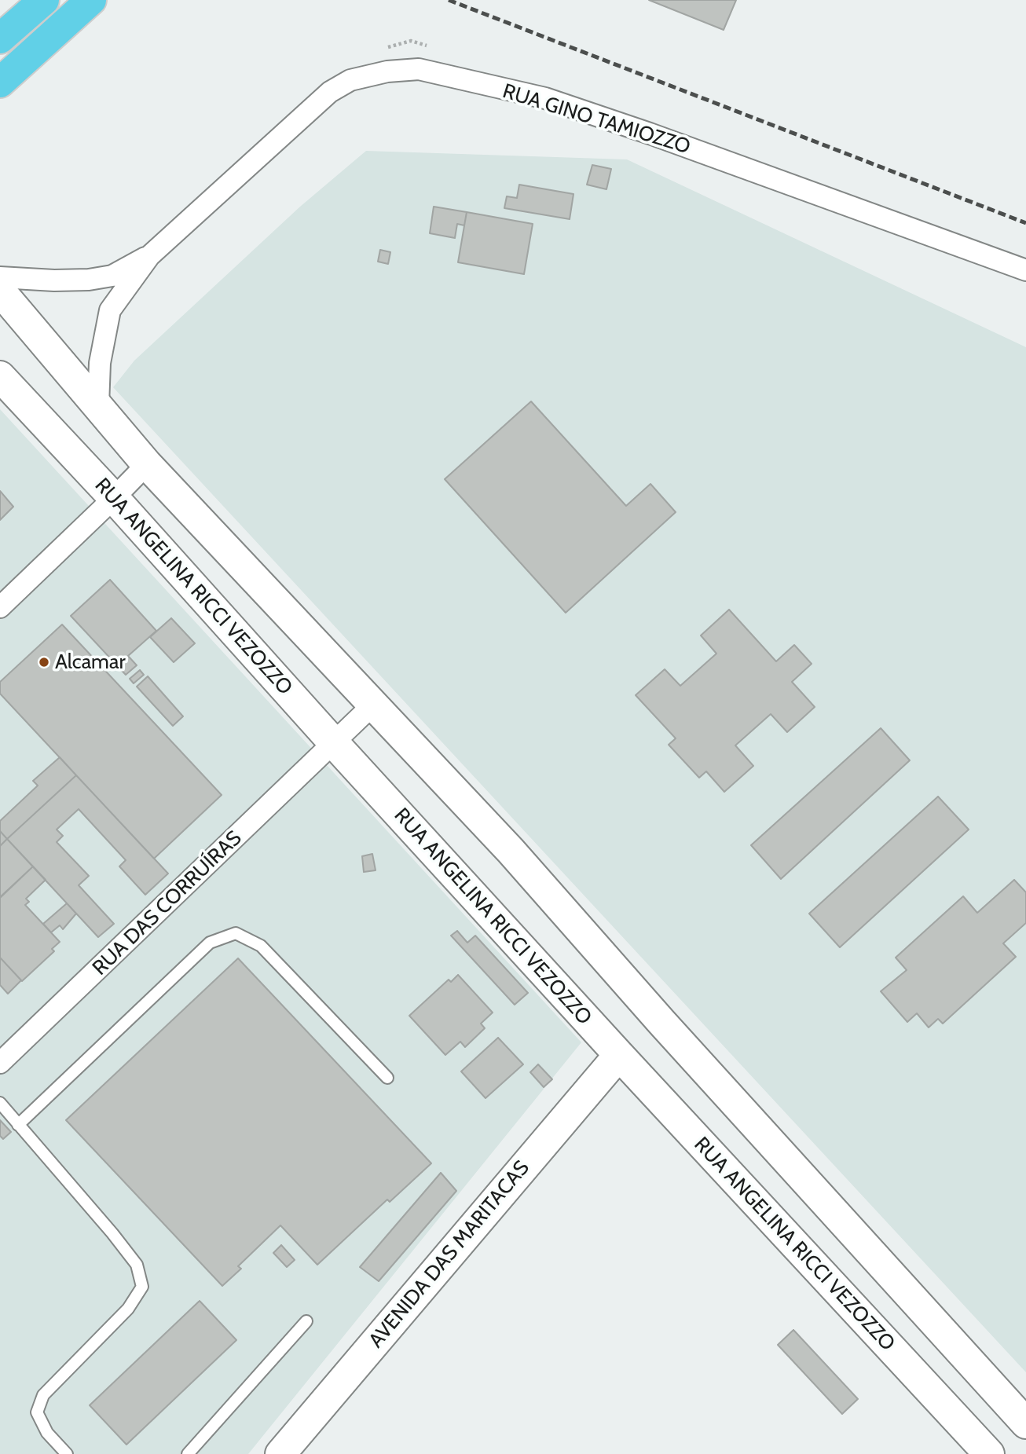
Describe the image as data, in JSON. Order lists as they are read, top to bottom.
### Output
{
  "streets": {
    "main road": ["RUA ANGELINA RICCI VEZOZZO", "AVENIDA DAS MARITACAS"],
    "street": ["RUA GINO TAMIOZZO", "RUA DAS CORRUÍRAS"]
  },
  "crossings": [
    ["RUA ANGELINA RICCI VEZOZZO", "RUA DAS CORRUÍRAS"],
    ["RUA ANGELINA RICCI VEZOZZO", "AVENIDA DAS MARITACAS"]
  ],
  "places": ["Alcamar"]
}
